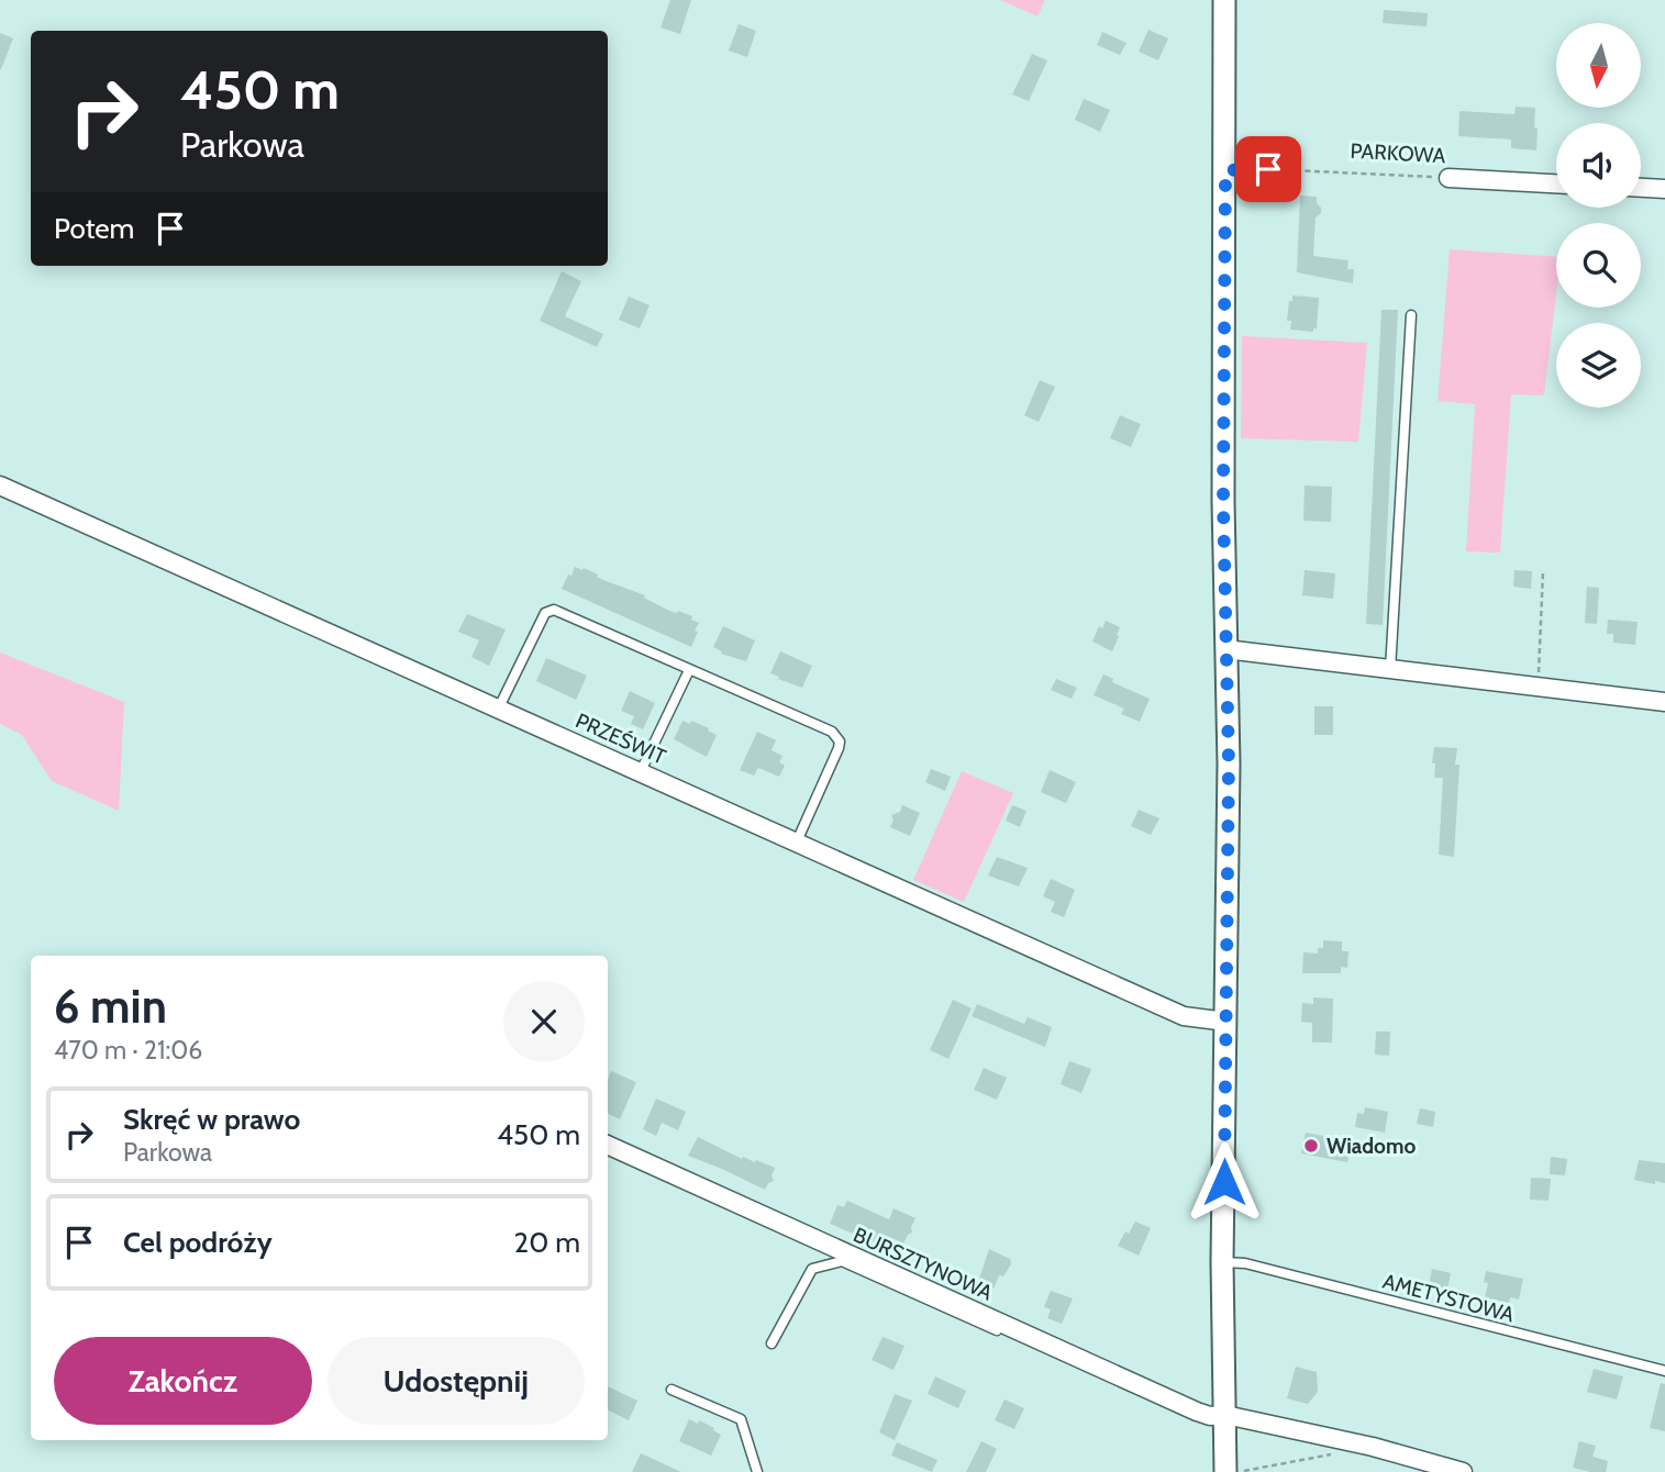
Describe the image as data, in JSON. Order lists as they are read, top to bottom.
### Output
{
  "streets": {
    "street": ["PARKOWA", "PRZEŚWIT", "BURSZTYNOWA"],
    "lane": ["AMETYSTOWA"]
  },
  "places": ["Wiadomo"],
  "north": "bottom",
  "page": {
    "turn": ["450 m", "Parkowa"],
    "then": "Potem",
    "heading": ["6 min", "470 m · 21:06"],
    "list": [
      {
        "name": "Skręć w prawo",
        "note": "Parkowa",
        "value": "450 m"
      },
      {
        "name": "Cel podróży",
        "value": "20 m"
      }
    ],
    "buttons": ["Zakończ", "Udostępnij"]
  }
}
